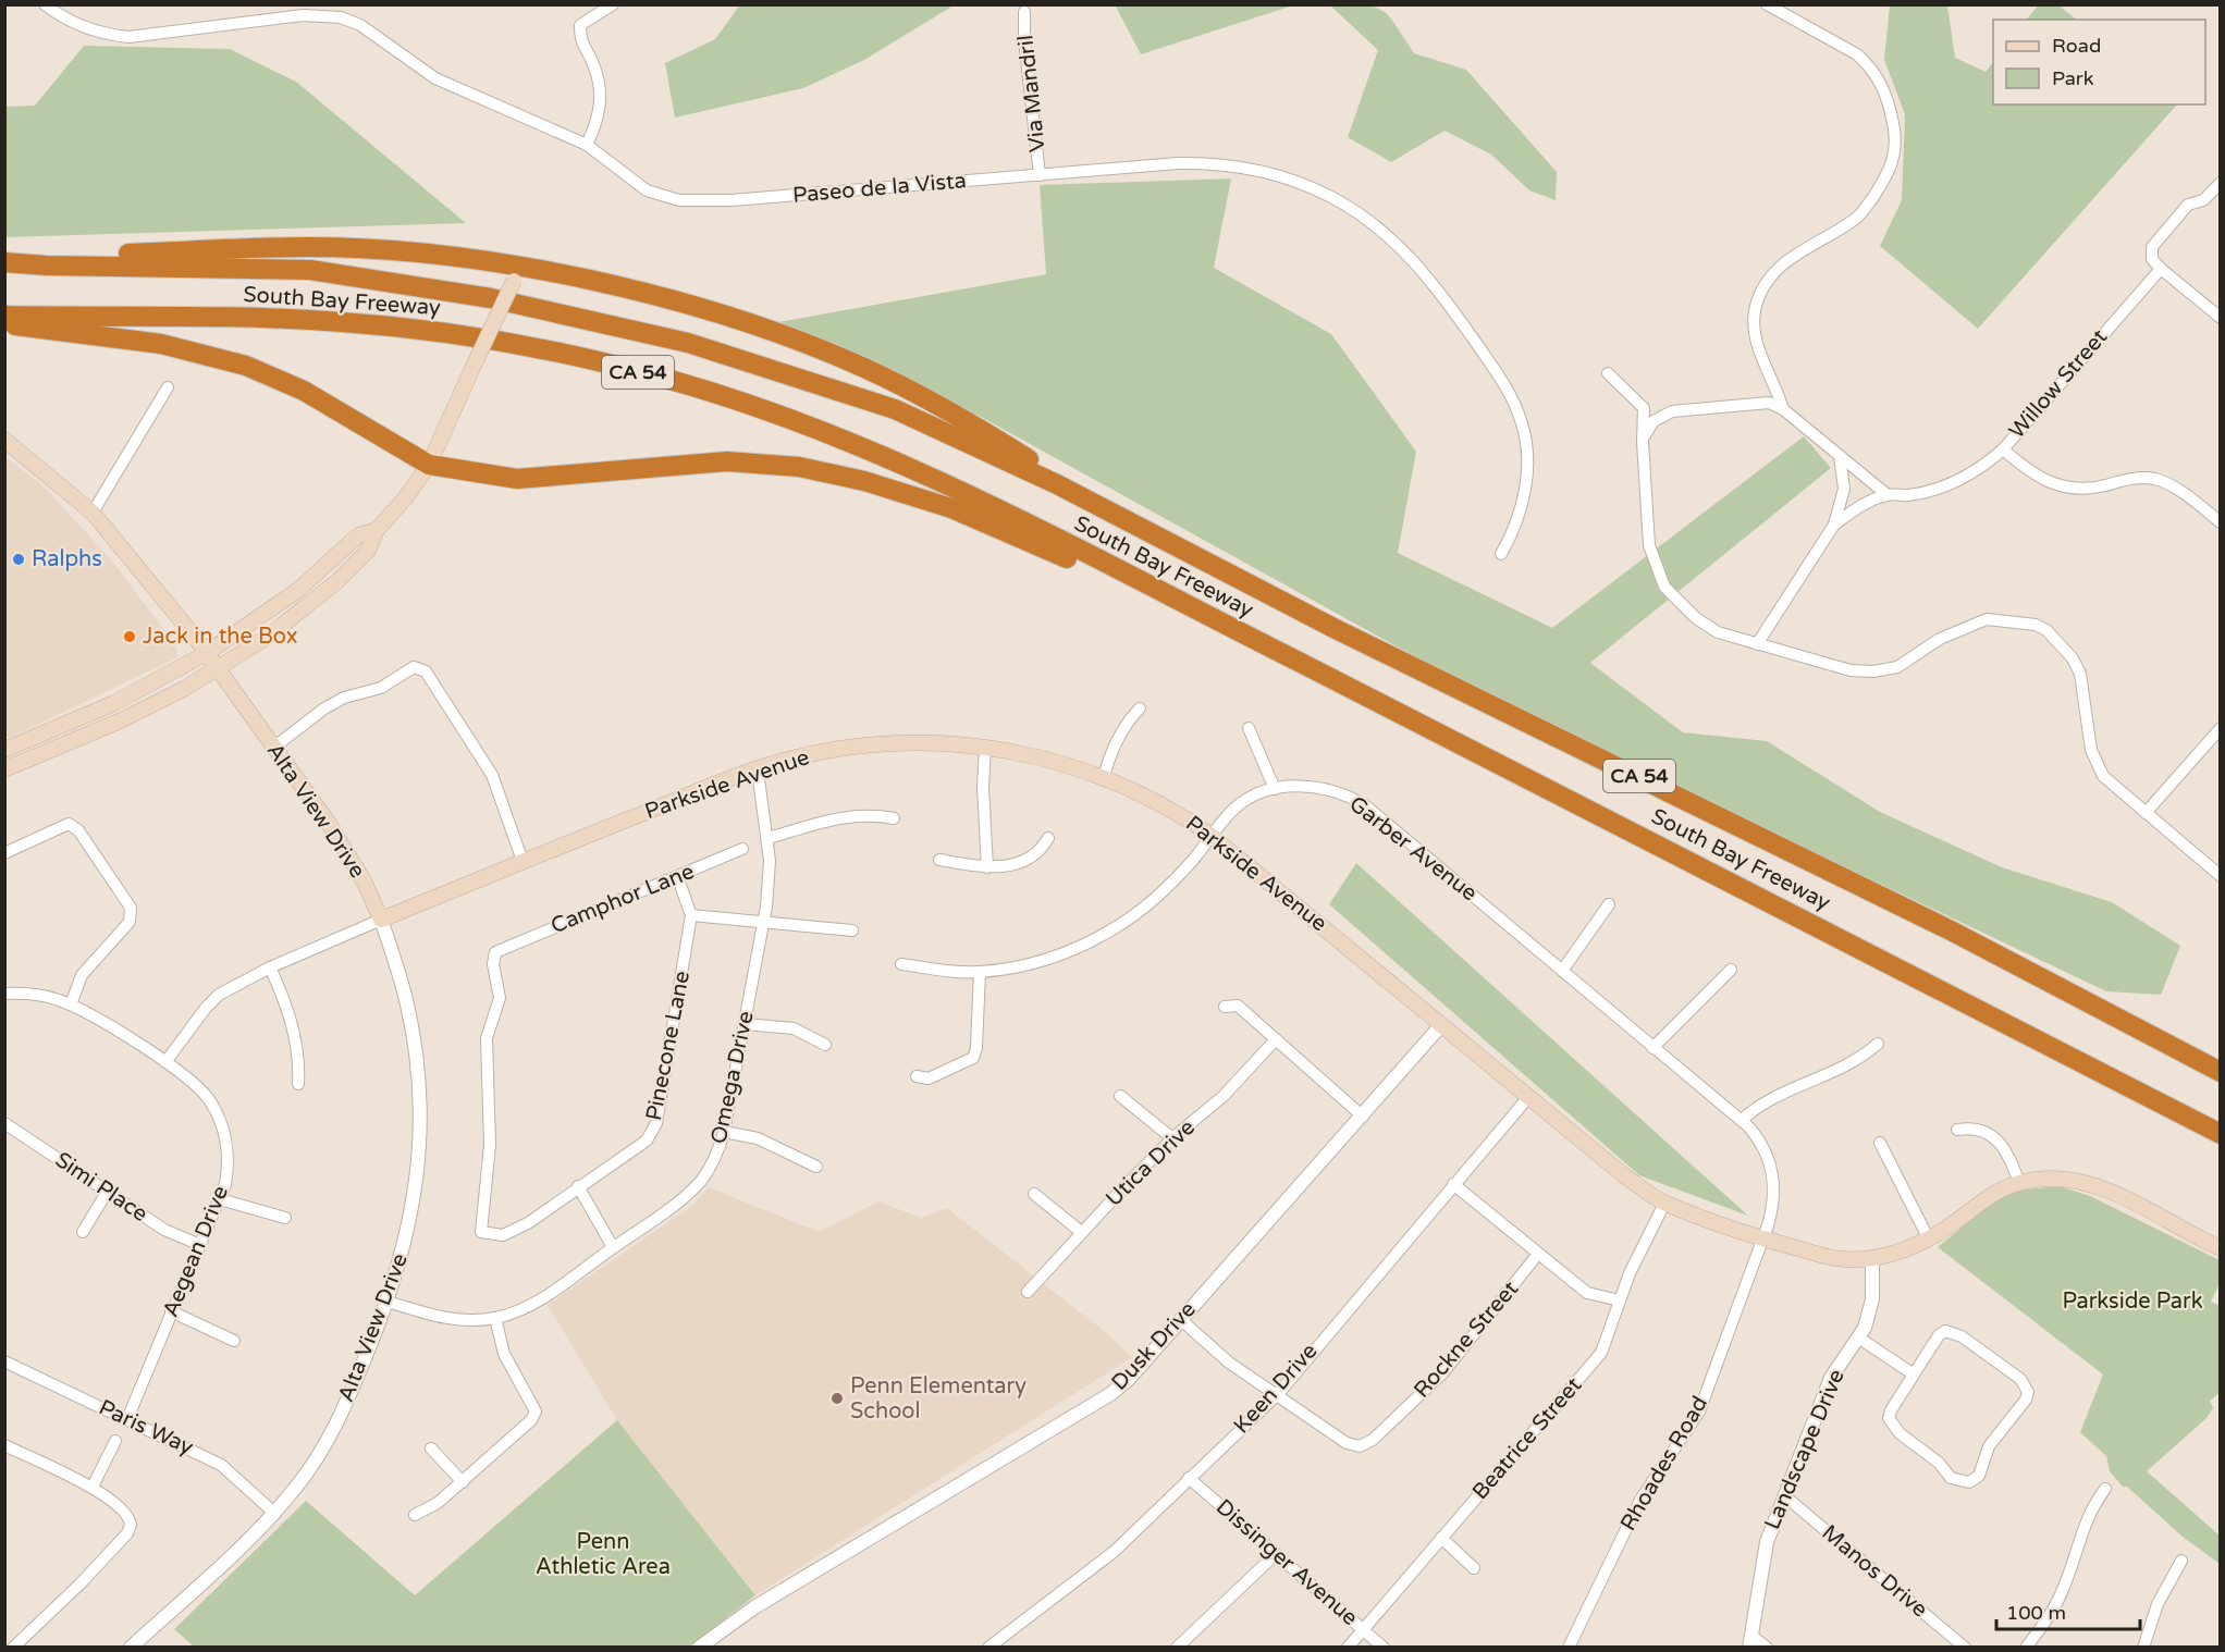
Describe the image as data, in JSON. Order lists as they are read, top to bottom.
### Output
{
  "streets": {
    "highway": ["South Bay Freeway", "CA 54"],
    "main road": ["Parkside Avenue", "Alta View Drive"],
    "street": [
      "Via Mandril",
      "Paseo de la Vista",
      "Willow Street",
      "Garber Avenue",
      "Camphor Lane",
      "Pinecone Lane",
      "Omega Drive",
      "Utica Drive",
      "Simi Place",
      "Aegean Drive",
      "Rockne Street",
      "Dusk Drive",
      "Keen Drive",
      "Paris Way",
      "Beatrice Street",
      "Landscape Drive",
      "Rhoades Road",
      "Dissinger Avenue",
      "Manos Drive"
    ]
  },
  "crossings": [
    ["Via Mandril", "Paseo de la Vista"],
    ["Parkside Avenue", "Alta View Drive"],
    ["Parkside Avenue", "Garber Avenue"],
    ["Parkside Avenue", "Omega Drive"],
    ["Parkside Avenue", "Aegean Drive"],
    ["Parkside Avenue", "Dusk Drive"],
    ["Parkside Avenue", "Keen Drive"],
    ["Parkside Avenue", "Beatrice Street"],
    ["Parkside Avenue", "Landscape Drive"],
    ["Parkside Avenue", "Rhoades Road"],
    ["Alta View Drive", "Omega Drive"],
    ["Alta View Drive", "Paris Way"],
    ["Garber Avenue", "Rhoades Road"],
    ["Camphor Lane", "Pinecone Lane"],
    ["Simi Place", "Aegean Drive"],
    ["Aegean Drive", "Paris Way"],
    ["Rockne Street", "Keen Drive"],
    ["Keen Drive", "Dissinger Avenue"],
    ["Beatrice Street", "Dissinger Avenue"],
    ["Landscape Drive", "Manos Drive"]
  ],
  "parks": ["Parkside Park", "Penn Athletic Area"],
  "places": ["Ralphs", "Jack in the Box", "Penn Elementary School"],
  "legend": ["Road", "Park"],
  "scale_bar": "100 m"
}
